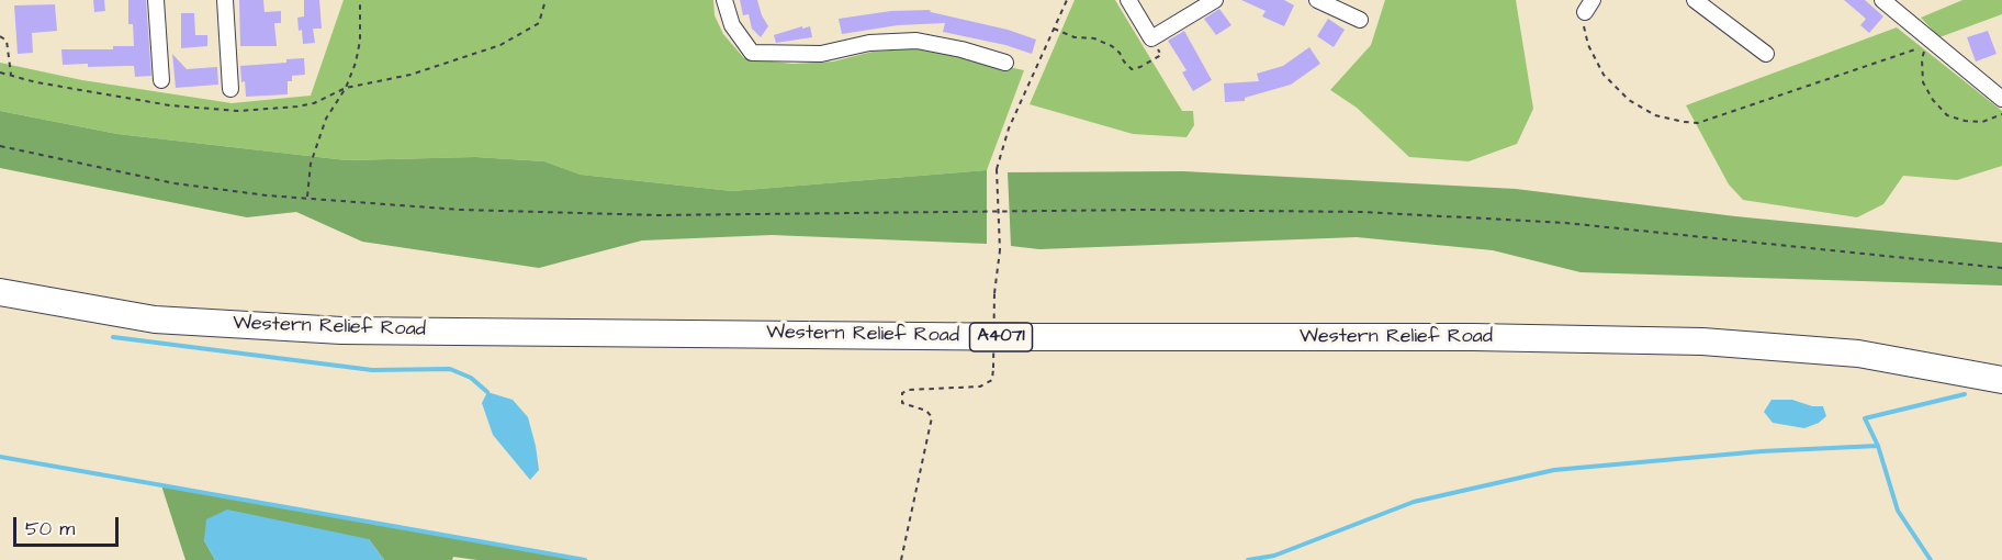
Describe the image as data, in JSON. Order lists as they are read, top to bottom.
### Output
{
  "streets": {
    "highway": ["Western Relief Road", "A4071"]
  },
  "scale_bar": "50 m"
}
